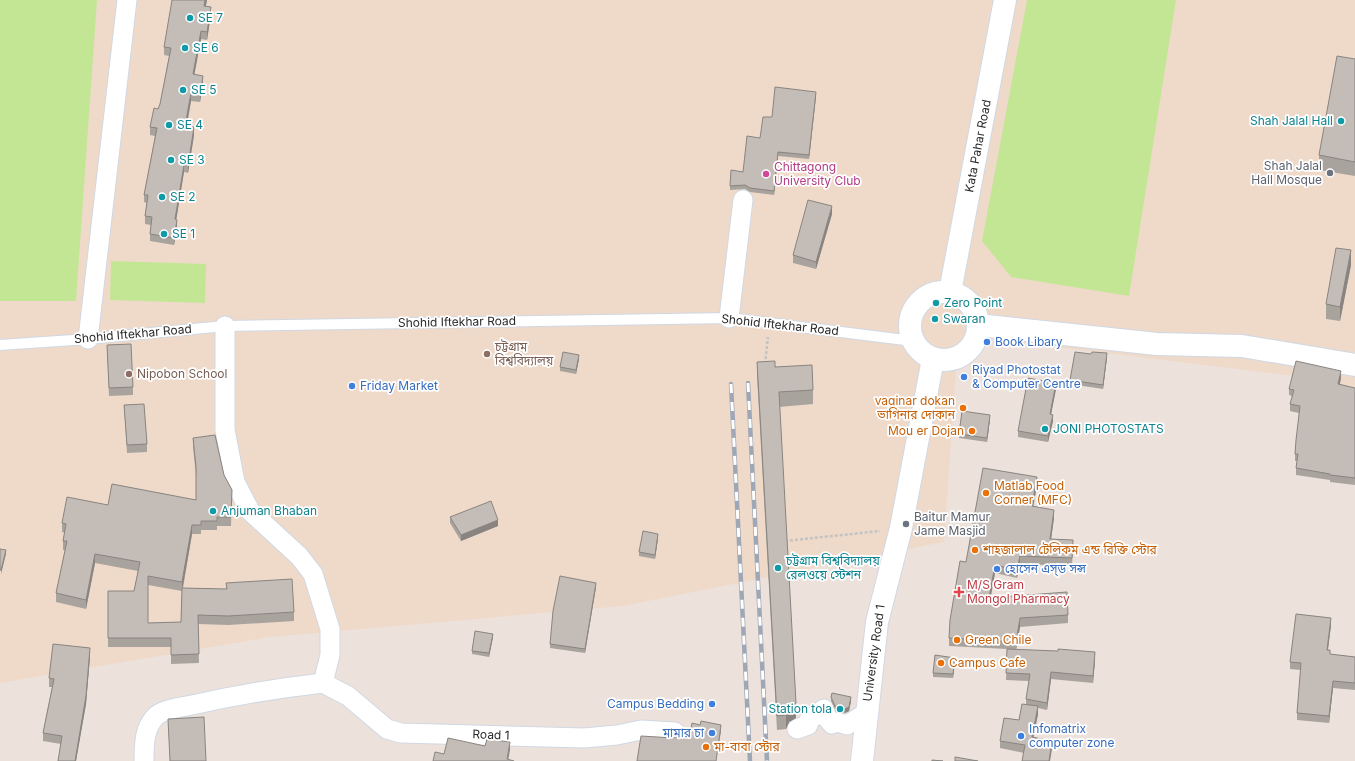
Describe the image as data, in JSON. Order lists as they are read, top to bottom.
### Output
{
  "streets": {
    "street": ["Kata Pahar Road", "University Road 1", "Road 1"],
    "lane": ["Shohid Iftekhar Road"]
  },
  "crossings": [
    ["Kata Pahar Road", "Shohid Iftekhar Road"],
    ["Kata Pahar Road", "University Road 1"],
    ["Shohid Iftekhar Road", "University Road 1"]
  ],
  "places": {
    "other": [
      "SE 7",
      "SE 6",
      "SE 5",
      "Shah Jalal Hall",
      "SE 4",
      "SE 3",
      "Shah Jalal Hall Mosque",
      "Chittagong University Club",
      "SE 2",
      "SE 1",
      "Zero Point",
      "Swaran",
      "Book Libary",
      "চট্টগ্রাম বিশ্ববিদ্যালয়",
      "Nipobon School",
      "Riyad Photostat & Computer Centre",
      "Friday Market",
      "vaginar dokan ভাগিনার দোকান",
      "JONI PHOTOSTATS",
      "Mou er Dojan",
      "Matlab Food Corner (MFC)",
      "Anjuman Bhaban",
      "Baitur Mamur Jame Masjid",
      "শাহজালাল টেলিকম এন্ড রিক্তি স্টোর",
      "চট্টগ্রাম বিশ্ববিদ্যালয় রেলওয়ে স্টেশন",
      "হোসেন এস্ড সন্স",
      "Green Chile",
      "Campus Cafe",
      "Campus Bedding",
      "Station tola",
      "মামার চা",
      "Infomatrix computer zone",
      "মা-বাবা স্টোর"
    ],
    "health": ["M/S Gram Mongol Pharmacy"]
  }
}
